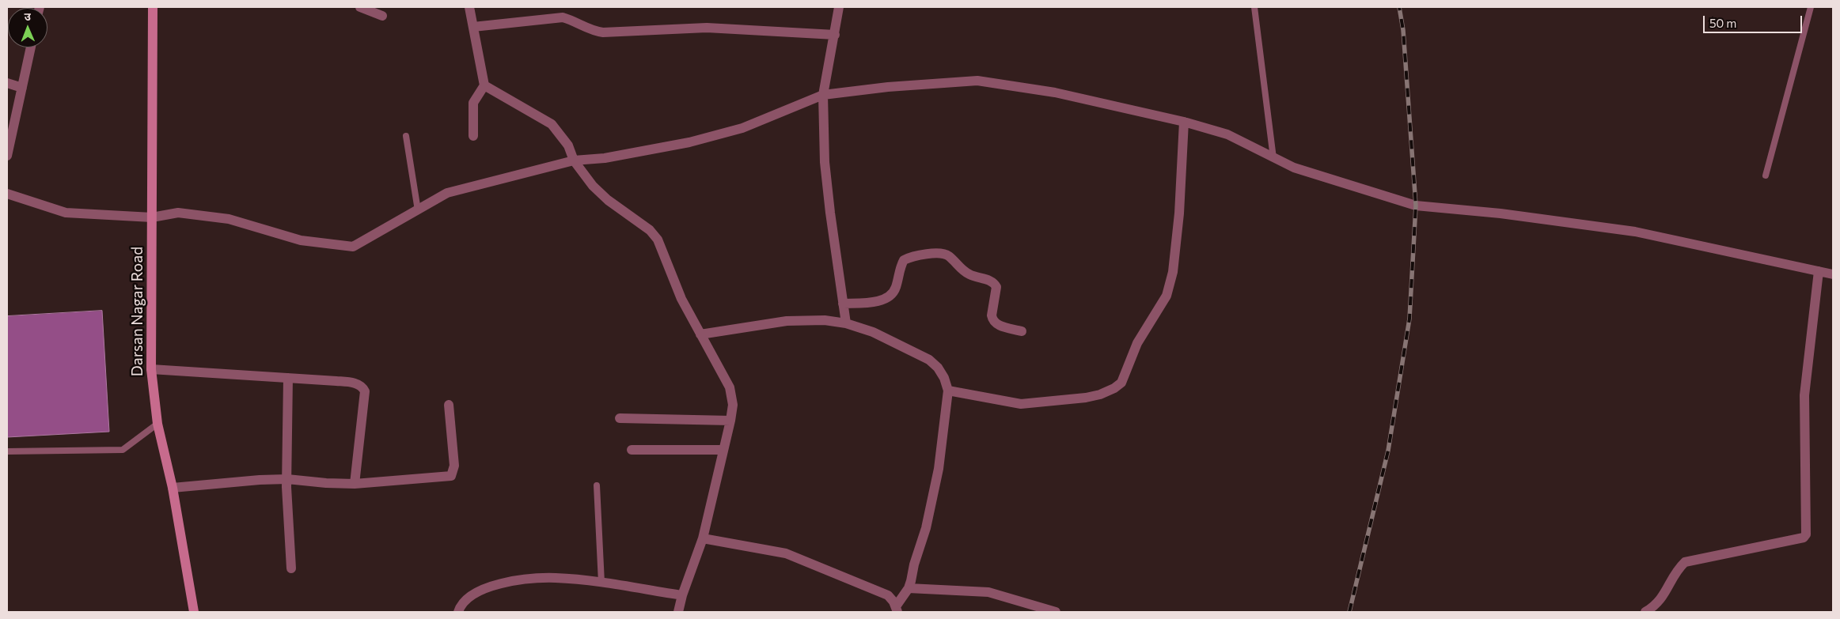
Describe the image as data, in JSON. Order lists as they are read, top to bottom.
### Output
{
  "streets": {
    "street": ["Darsan Nagar Road"]
  },
  "scale_bar": "50 m",
  "north": "top"
}
